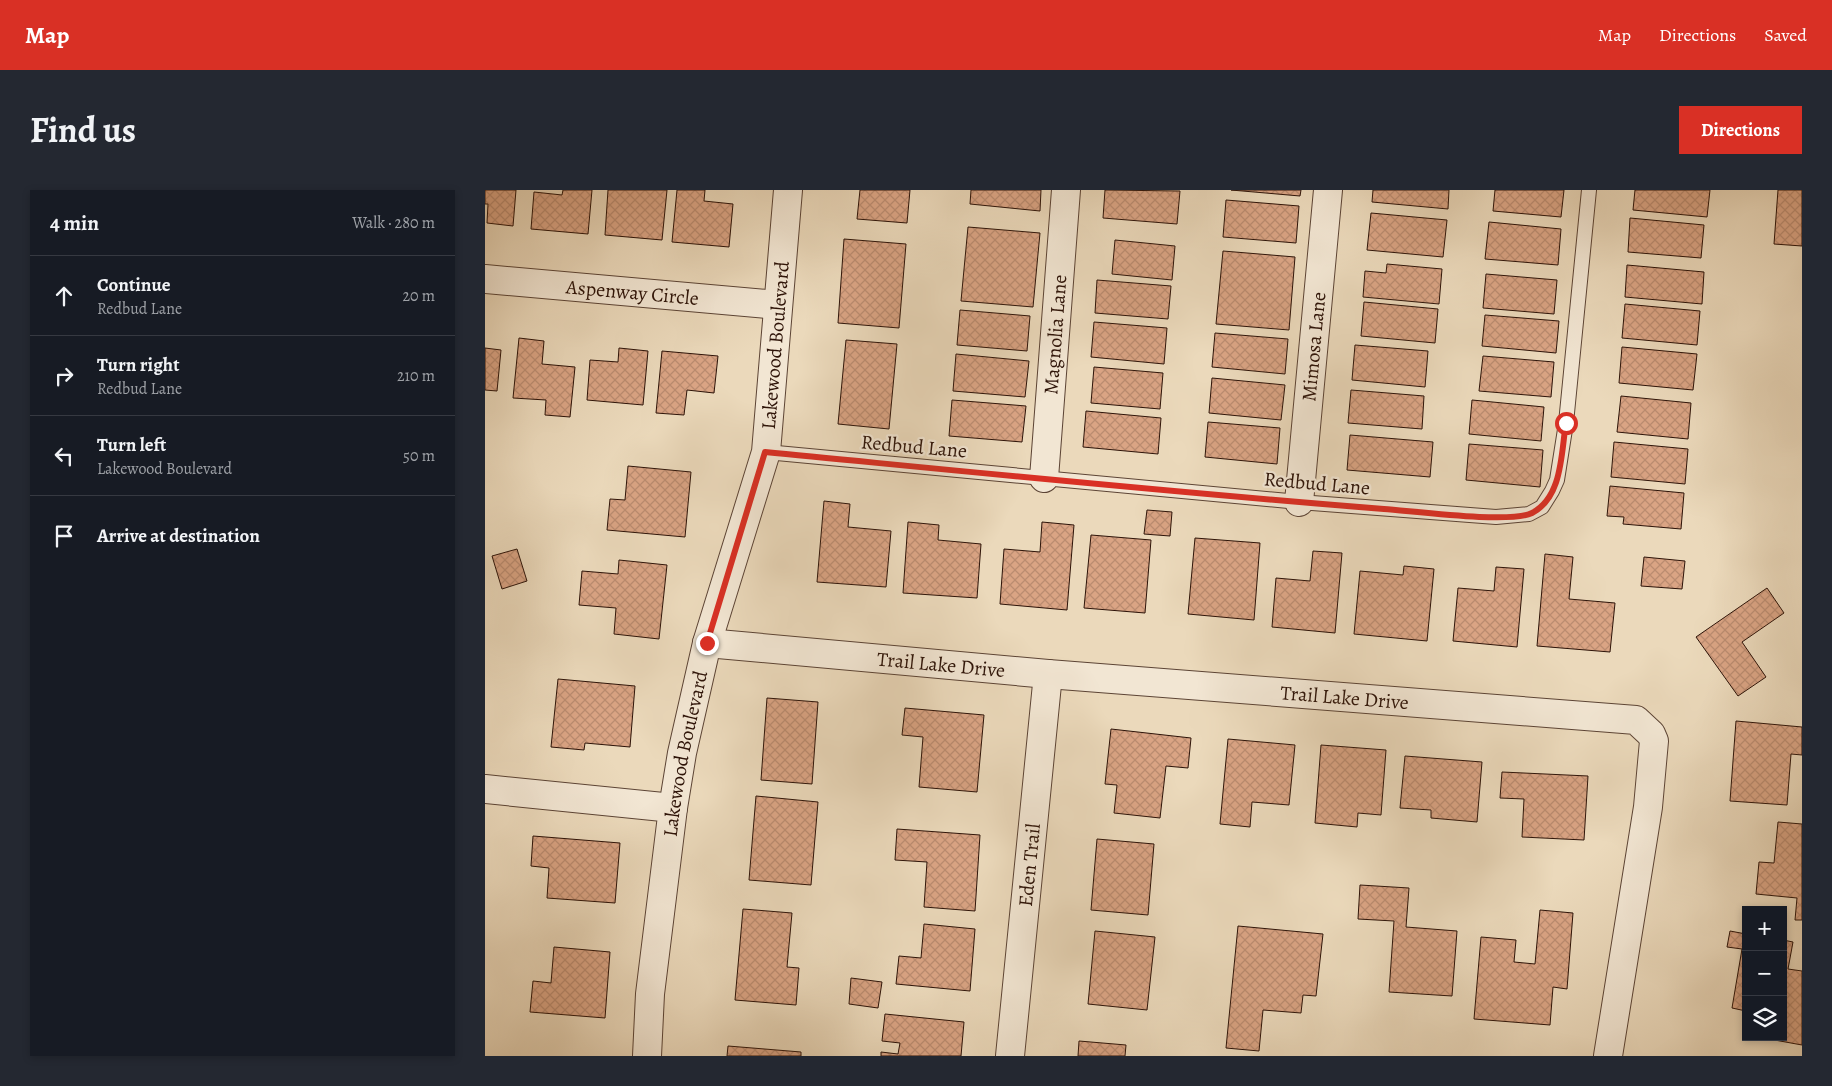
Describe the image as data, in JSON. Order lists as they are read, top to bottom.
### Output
{
  "streets": {
    "street": [
      "Aspenway Circle",
      "Magnolia Lane",
      "Lakewood Boulevard",
      "Mimosa Lane",
      "Trail Lake Drive",
      "Eden Trail"
    ],
    "lane": ["Redbud Lane"]
  },
  "crossings": [
    ["Aspenway Circle", "Lakewood Boulevard"],
    ["Magnolia Lane", "Redbud Lane"],
    ["Lakewood Boulevard", "Redbud Lane"],
    ["Lakewood Boulevard", "Trail Lake Drive"],
    ["Mimosa Lane", "Redbud Lane"],
    ["Trail Lake Drive", "Eden Trail"]
  ],
  "page": {
    "header": "Map",
    "nav": ["Map", "Directions", "Saved"],
    "title": "Find us",
    "buttons": "Directions",
    "heading": ["4 min", "Walk · 280 m"],
    "list": [
      ["Continue", "Redbud Lane", "20 m"],
      ["Turn right", "Redbud Lane", "210 m"],
      ["Turn left", "Lakewood Boulevard", "50 m"],
      "Arrive at destination"
    ],
    "map_buttons": ["+", "−"]
  }
}
